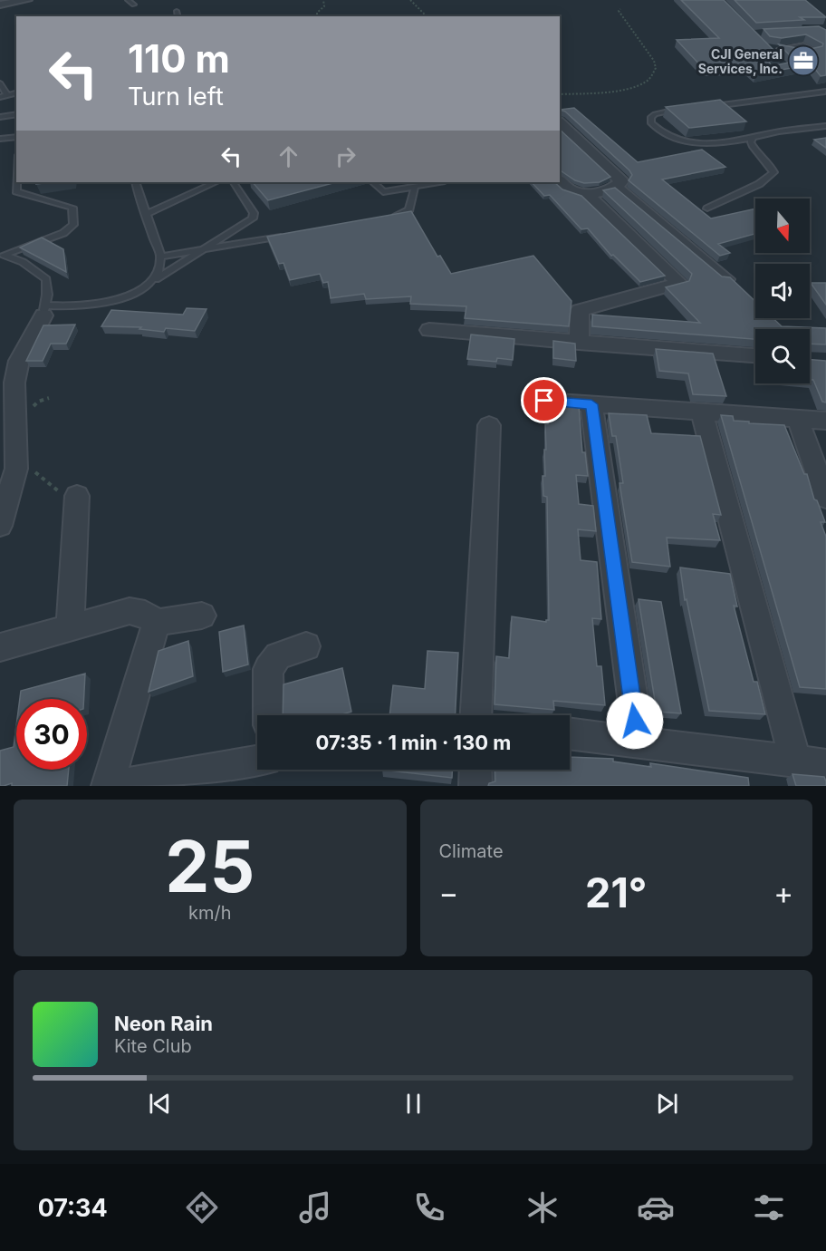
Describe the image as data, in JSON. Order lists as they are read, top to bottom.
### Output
{
  "places": {
    "office": ["CJI General Services, Inc."]
  },
  "north": "bottom",
  "page": {
    "turn": ["110 m", "Turn left"],
    "limit": "30",
    "trip": "07:35 · 1 min · 130 m",
    "tile": [
      ["25", "km/h"],
      "Climate"
    ],
    "heat": ["−", "21°", "+"],
    "song": ["Neon Rain", "Kite Club"],
    "tabs": "07:34"
  }
}
